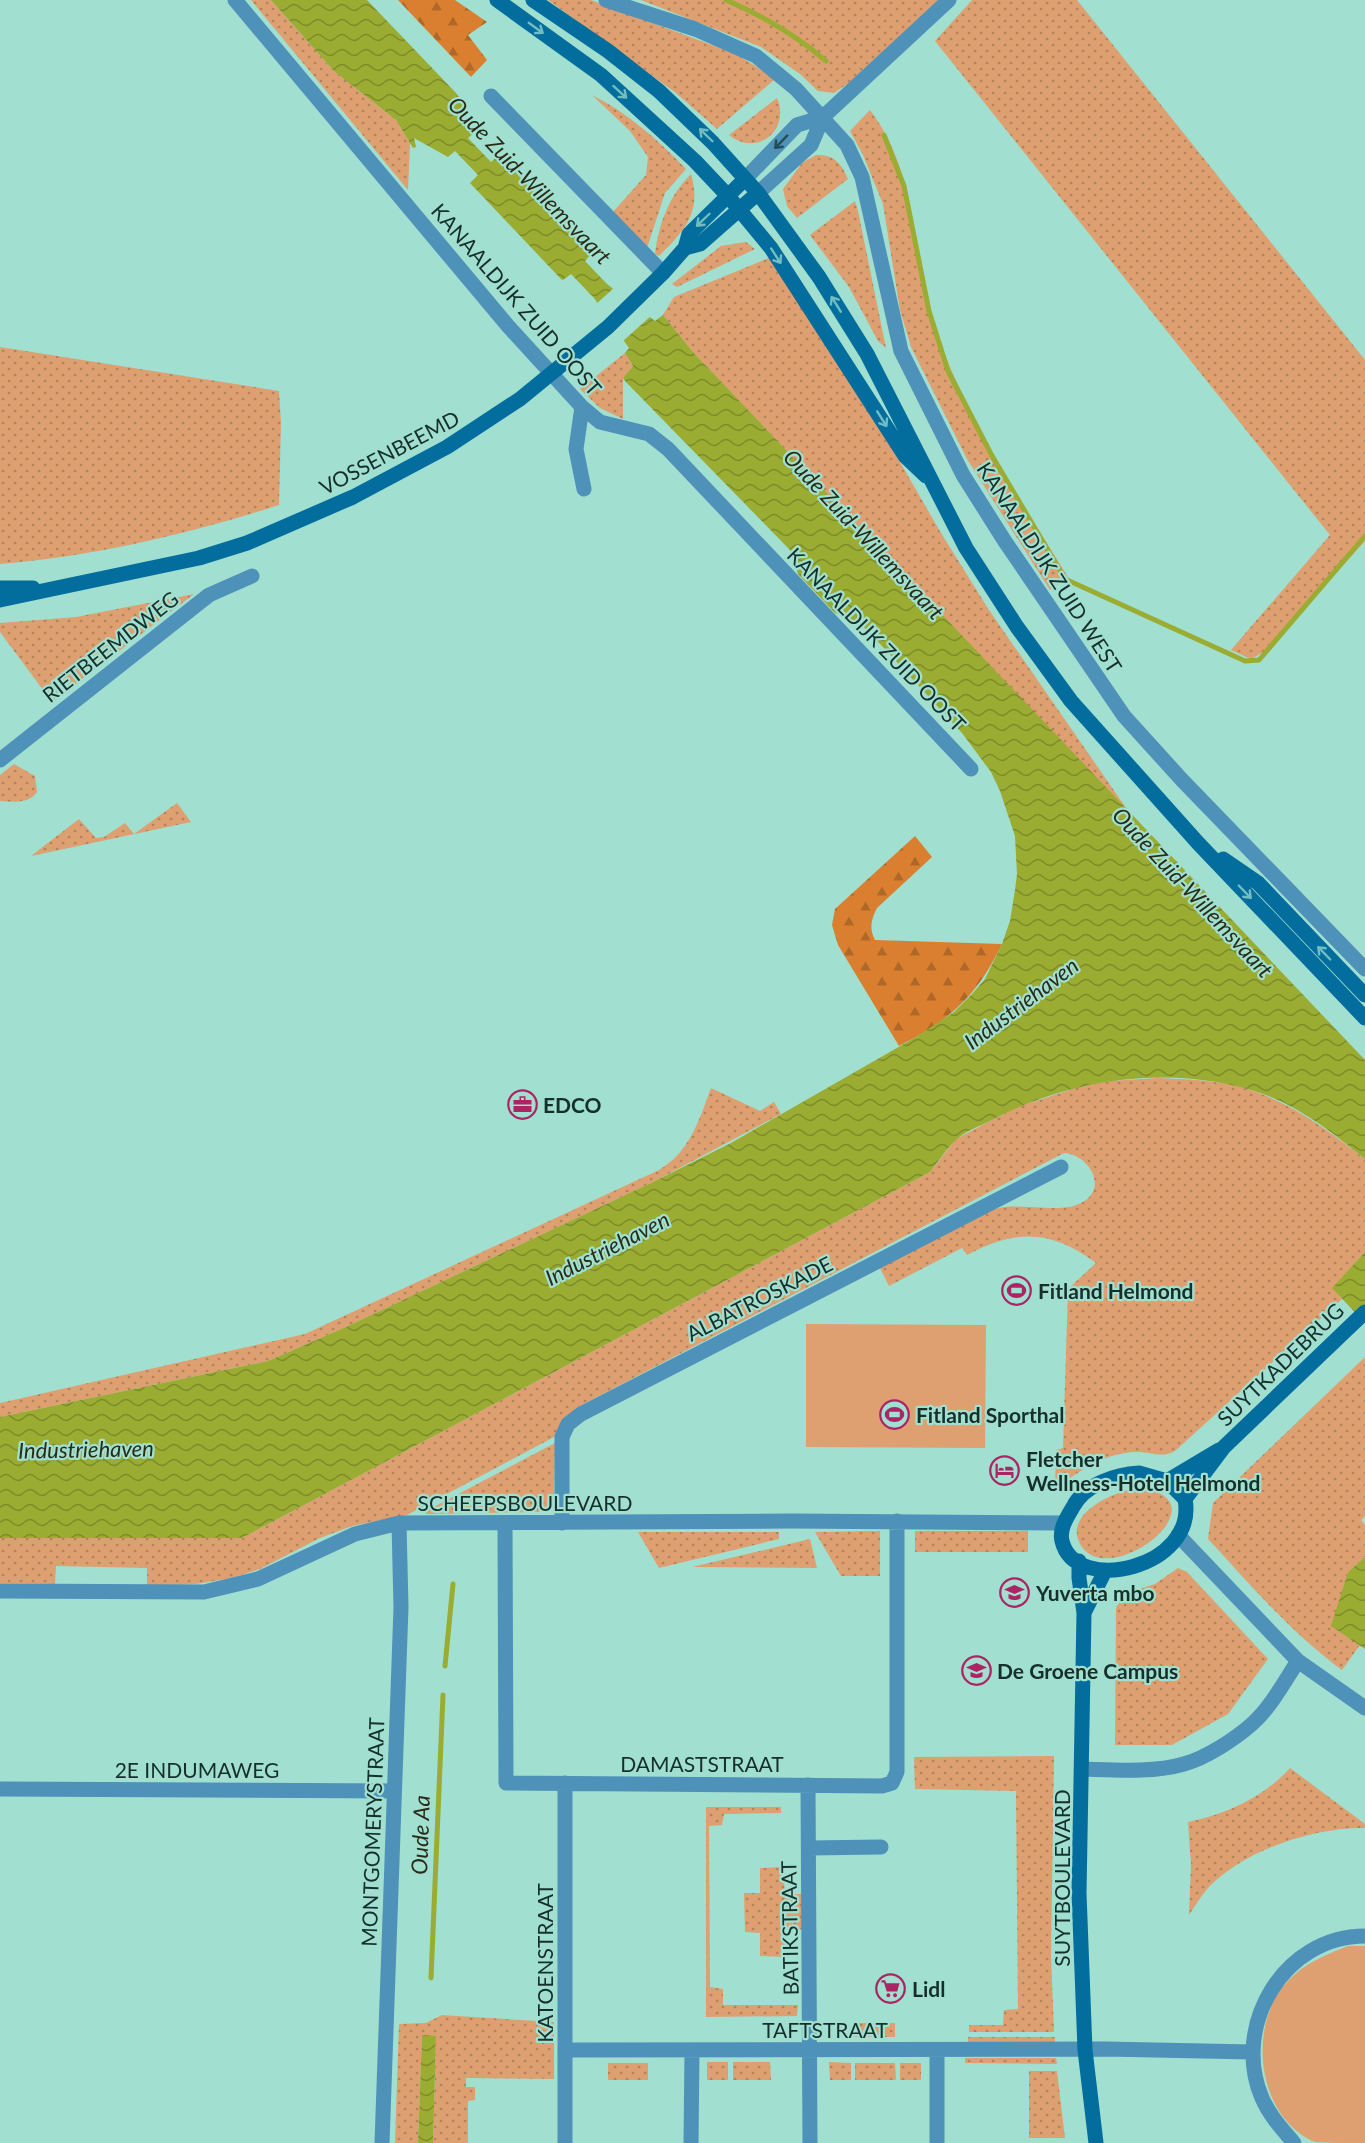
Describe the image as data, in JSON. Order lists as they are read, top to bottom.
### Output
{
  "streets": {
    "main road": ["VOSSENBEEMD", "SUYTKADEBRUG", "SUYTBOULEVARD"],
    "street": [
      "KANAALDIJK ZUID OOST",
      "KANAALDIJK ZUID WEST",
      "RIETBEEMDWEG",
      "ALBATROSKADE",
      "SCHEEPSBOULEVARD",
      "DAMASTSTRAAT",
      "2E INDUMAWEG",
      "MONTGOMERYSTRAAT",
      "BATIKSTRAAT",
      "KATOENSTRAAT",
      "TAFTSTRAAT"
    ]
  },
  "crossings": [
    ["KANAALDIJK ZUID OOST", "VOSSENBEEMD"],
    ["ALBATROSKADE", "SCHEEPSBOULEVARD"],
    ["SUYTKADEBRUG", "SCHEEPSBOULEVARD"],
    ["SUYTKADEBRUG", "SUYTBOULEVARD"],
    ["SCHEEPSBOULEVARD", "DAMASTSTRAAT"],
    ["SCHEEPSBOULEVARD", "MONTGOMERYSTRAAT"],
    ["SCHEEPSBOULEVARD", "SUYTBOULEVARD"],
    ["DAMASTSTRAAT", "BATIKSTRAAT"],
    ["DAMASTSTRAAT", "KATOENSTRAAT"],
    ["2E INDUMAWEG", "MONTGOMERYSTRAAT"],
    ["SUYTBOULEVARD", "TAFTSTRAAT"],
    ["BATIKSTRAAT", "TAFTSTRAAT"],
    ["KATOENSTRAAT", "TAFTSTRAAT"]
  ],
  "water": ["Oude Zuid-Willemsvaart", "Industriehaven", "Oude Aa"],
  "places": {
    "office": ["EDCO"],
    "sports": ["Fitland Helmond", "Fitland Sporthal"],
    "hotel": ["Fletcher Wellness-Hotel Helmond"],
    "school or university": ["Yuverta mbo", "De Groene Campus"],
    "supermarket": ["Lidl"]
  }
}
